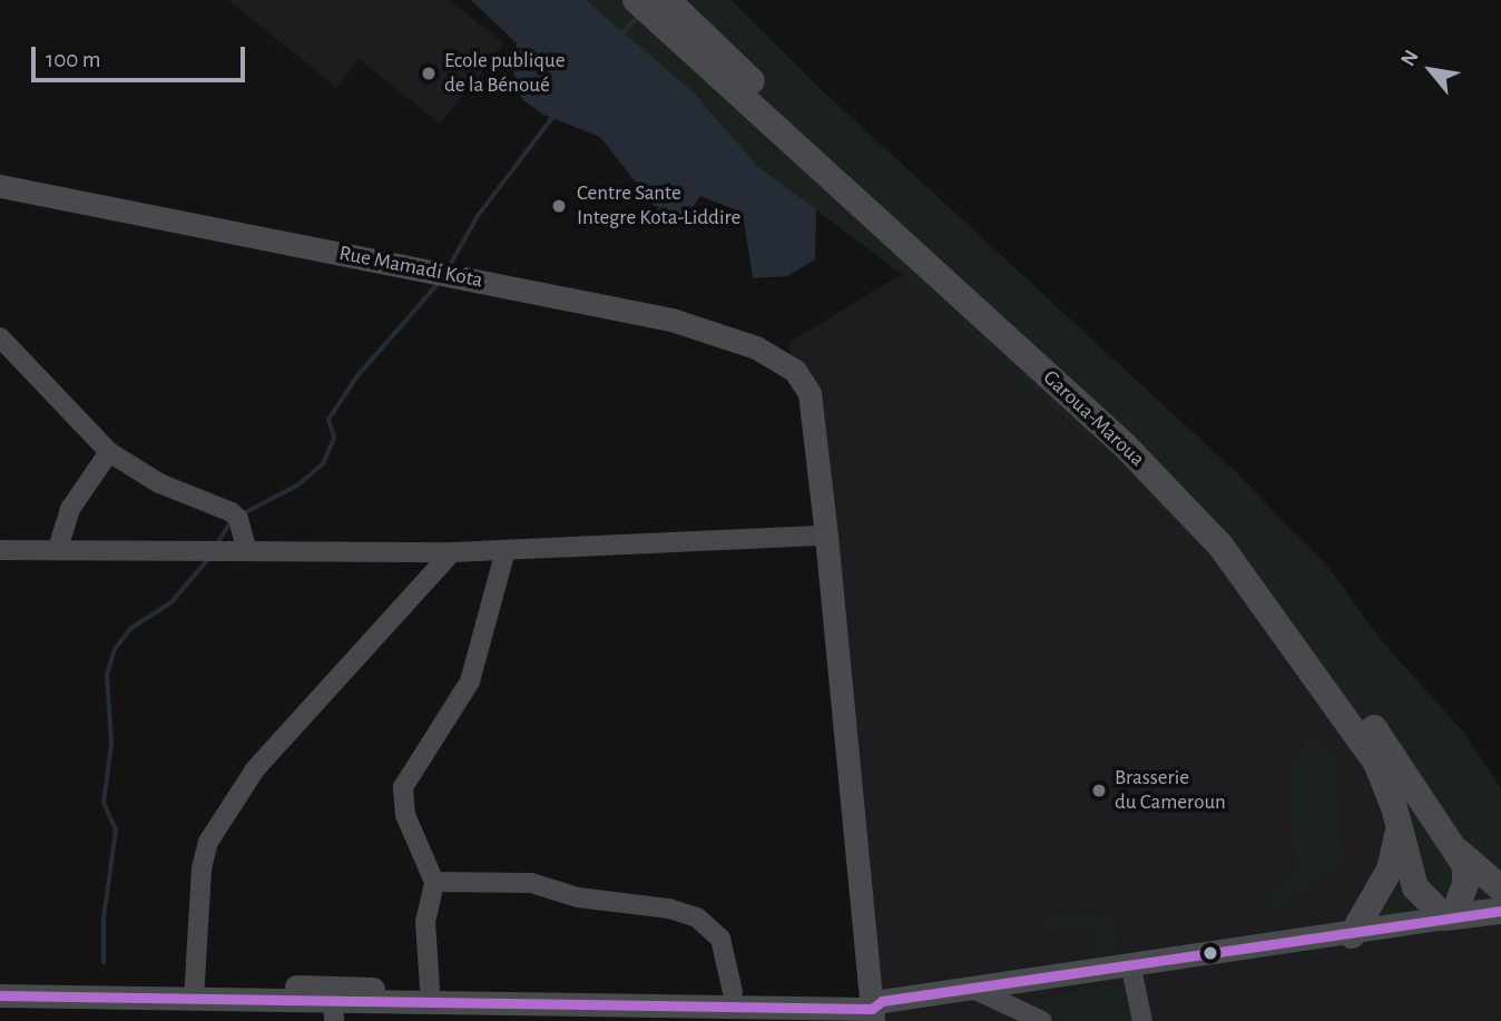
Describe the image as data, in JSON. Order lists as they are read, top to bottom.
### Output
{
  "streets": {
    "highway": ["Garoua-Maroua"],
    "main road": ["Rue Mamadi Kota"]
  },
  "places": ["Ecole publique de la Bénoué", "Centre Sante Integre Kota-Liddire", "Brasserie du Cameroun"],
  "scale_bar": "100 m",
  "north": "top left"
}
